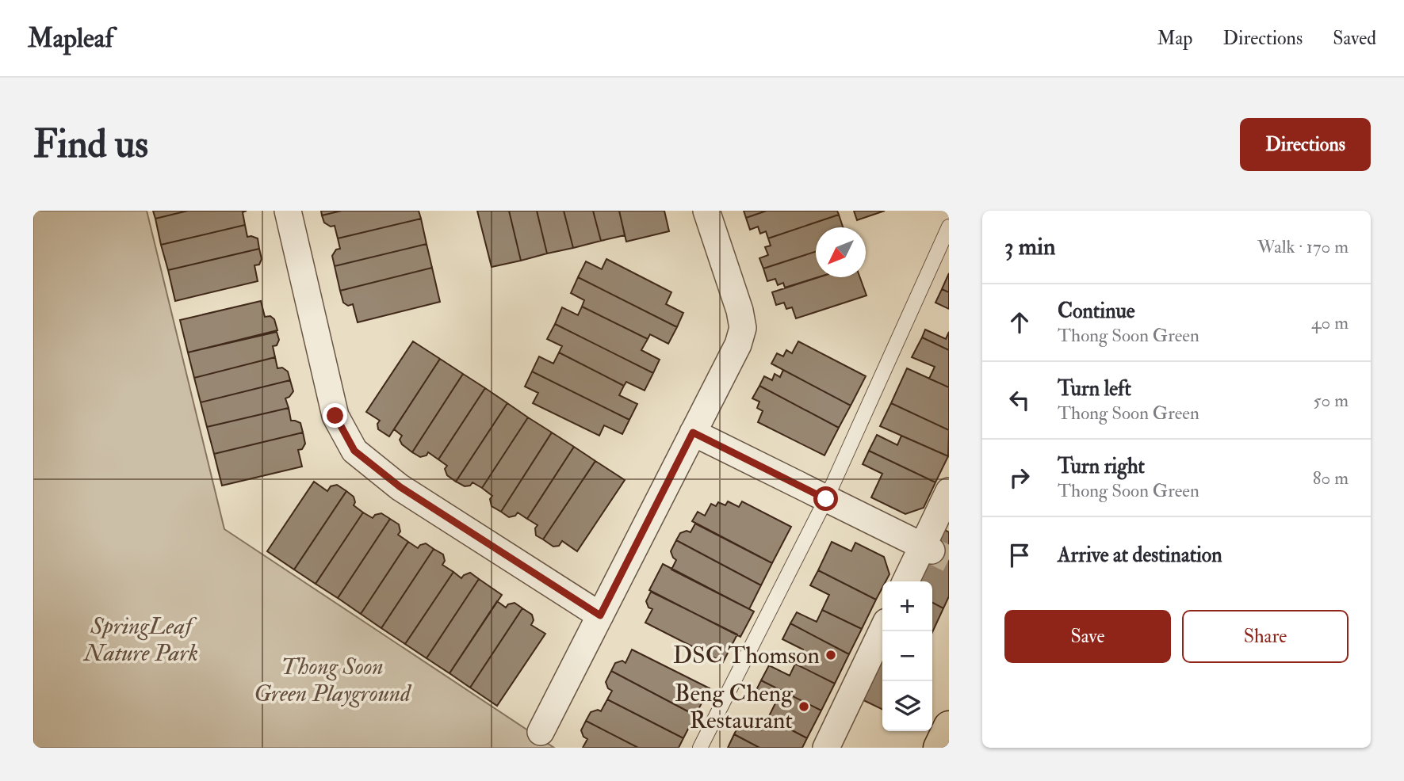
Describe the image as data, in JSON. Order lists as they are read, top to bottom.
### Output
{
  "parks": ["SpringLeaf Nature Park", "Thong Soon Green Playground"],
  "places": ["DSC Thomson", "Beng Cheng Restaurant"],
  "north": "bottom left",
  "page": {
    "header": "Mapleaf",
    "nav": ["Map", "Directions", "Saved"],
    "buttons": [
      "Directions",
      ["Save", "Share"]
    ],
    "title": "Find us",
    "heading": ["3 min", "Walk · 170 m"],
    "list": [
      ["Continue", "Thong Soon Green", "40 m"],
      ["Turn left", "Thong Soon Green", "50 m"],
      ["Turn right", "Thong Soon Green", "80 m"],
      "Arrive at destination"
    ],
    "map_buttons": ["+", "−"]
  }
}
